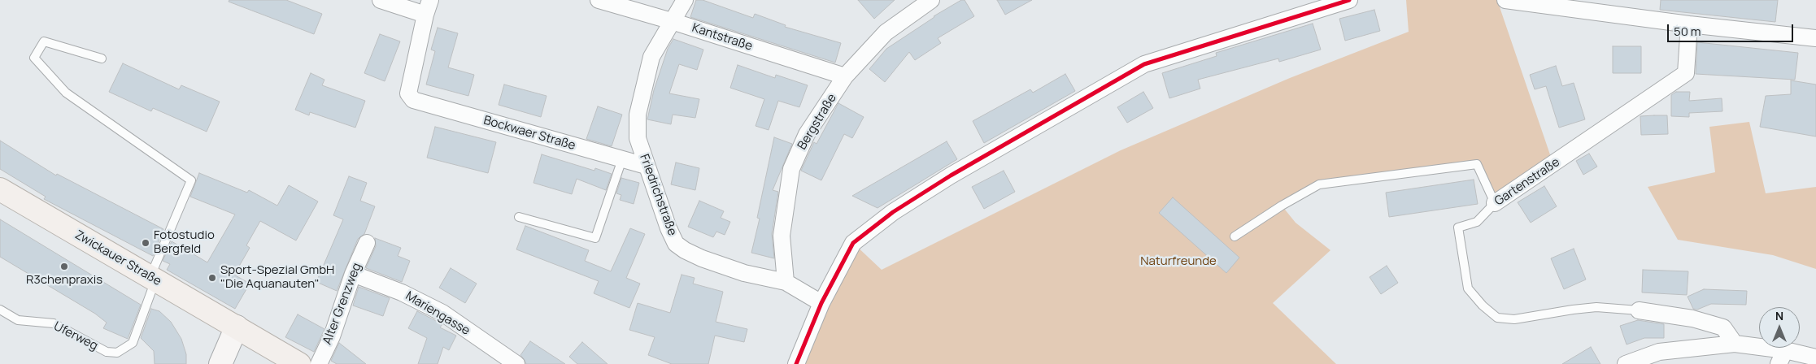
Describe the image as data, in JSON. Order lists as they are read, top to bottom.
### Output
{
  "streets": {
    "main road": ["Zwickauer Straße"],
    "street": [
      "Kantstraße",
      "Bergstraße",
      "Bockwaer Straße",
      "Gartenstraße",
      "Friedrichstraße",
      "Alter Grenzweg",
      "Mariengasse"
    ],
    "lane": ["Uferweg"]
  },
  "crossings": [
    ["Kantstraße", "Bergstraße"],
    ["Kantstraße", "Friedrichstraße"],
    ["Bergstraße", "Friedrichstraße"],
    ["Bockwaer Straße", "Friedrichstraße"],
    ["Zwickauer Straße", "Uferweg"],
    ["Alter Grenzweg", "Mariengasse"]
  ],
  "parks": ["Naturfreunde"],
  "places": ["Fotostudio Bergfeld", "R3chenpraxis", "Sport-Spezial GmbH \"Die Aquanauten\""],
  "scale_bar": "50 m",
  "north": "top"
}
